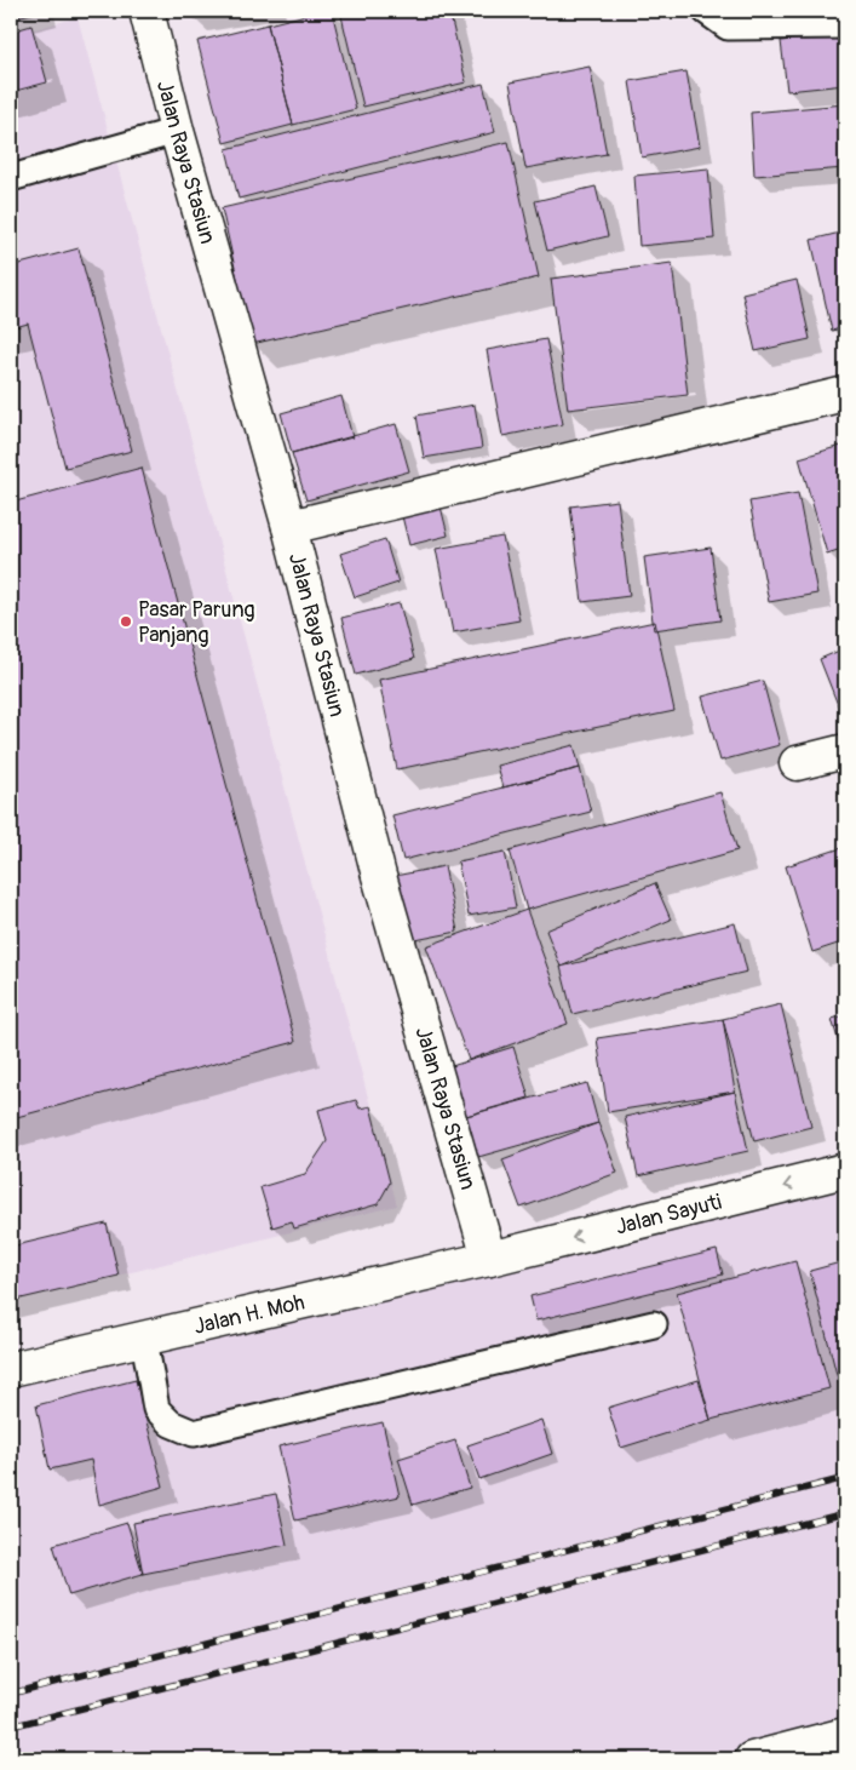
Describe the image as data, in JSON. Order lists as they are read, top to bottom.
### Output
{
  "streets": {
    "street": ["Jalan Raya Stasiun", "Jalan Sayuti", "Jalan H. Moh"]
  },
  "crossings": [
    ["Jalan Raya Stasiun", "Jalan Sayuti"],
    ["Jalan Raya Stasiun", "Jalan H. Moh"],
    ["Jalan Sayuti", "Jalan H. Moh"]
  ],
  "one_way": ["Jalan Sayuti"],
  "places": ["Pasar Parung Panjang"]
}
